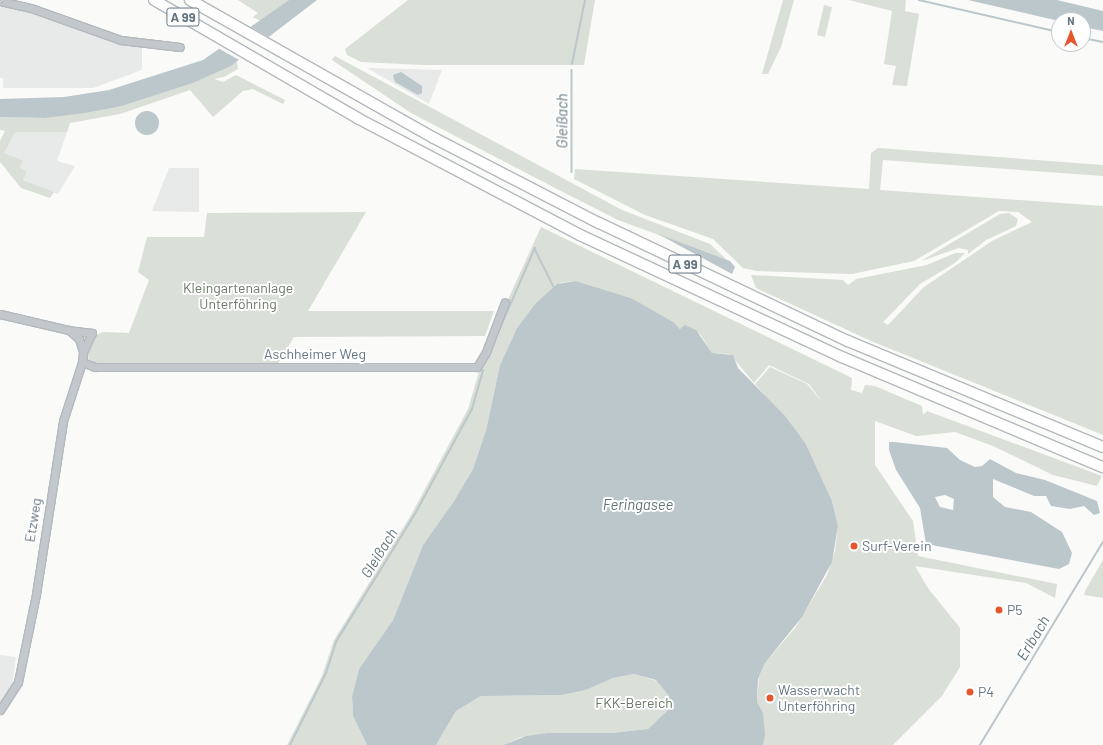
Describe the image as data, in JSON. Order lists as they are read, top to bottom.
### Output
{
  "streets": {
    "highway": ["A 99"],
    "street": ["Aschheimer Weg", "Etzweg"]
  },
  "crossings": [
    ["Aschheimer Weg", "Etzweg"]
  ],
  "water": ["Gleißach", "Feringasee", "Erlbach"],
  "parks": ["Kleingartenanlage Unterföhring", "FKK-Bereich"],
  "places": [
    "Surf-Verein",
    "P5",
    "P4",
    "Wasserwacht Unterföhring"
  ],
  "north": "top"
}
